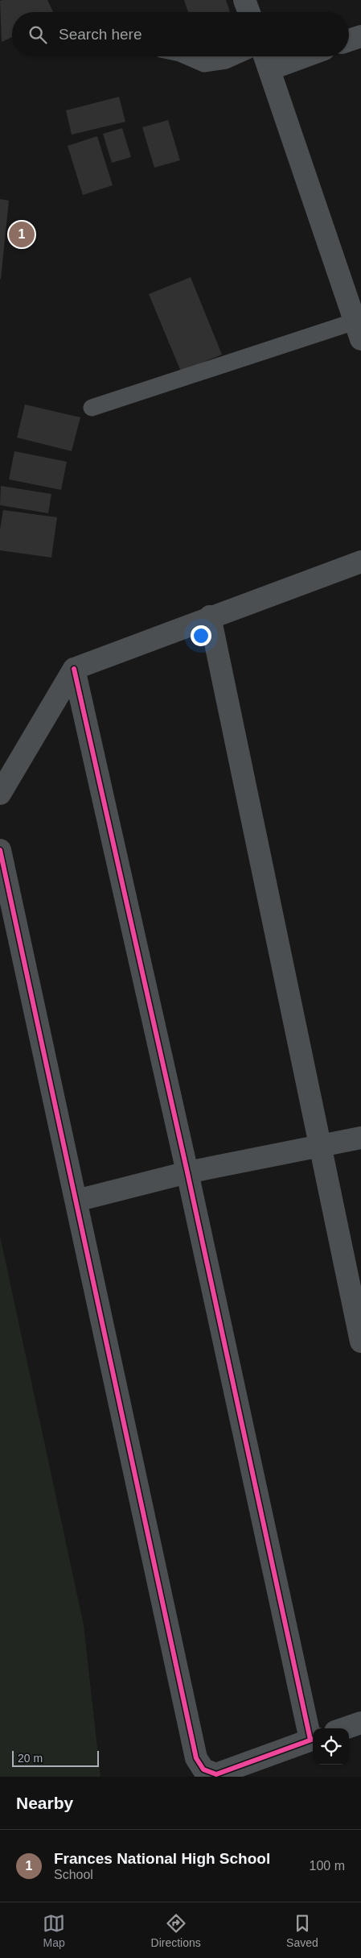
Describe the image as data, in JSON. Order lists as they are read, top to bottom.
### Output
{
  "scale_bar": "20 m",
  "page": {
    "search": "Search here",
    "pins": "1",
    "scale": "20 m",
    "heading": "Nearby",
    "list": [
      {
        "mark": "1",
        "name": "Frances National High School",
        "note": "School",
        "value": "100 m"
      }
    ],
    "nav": ["Map", "Directions", "Saved"]
  }
}
